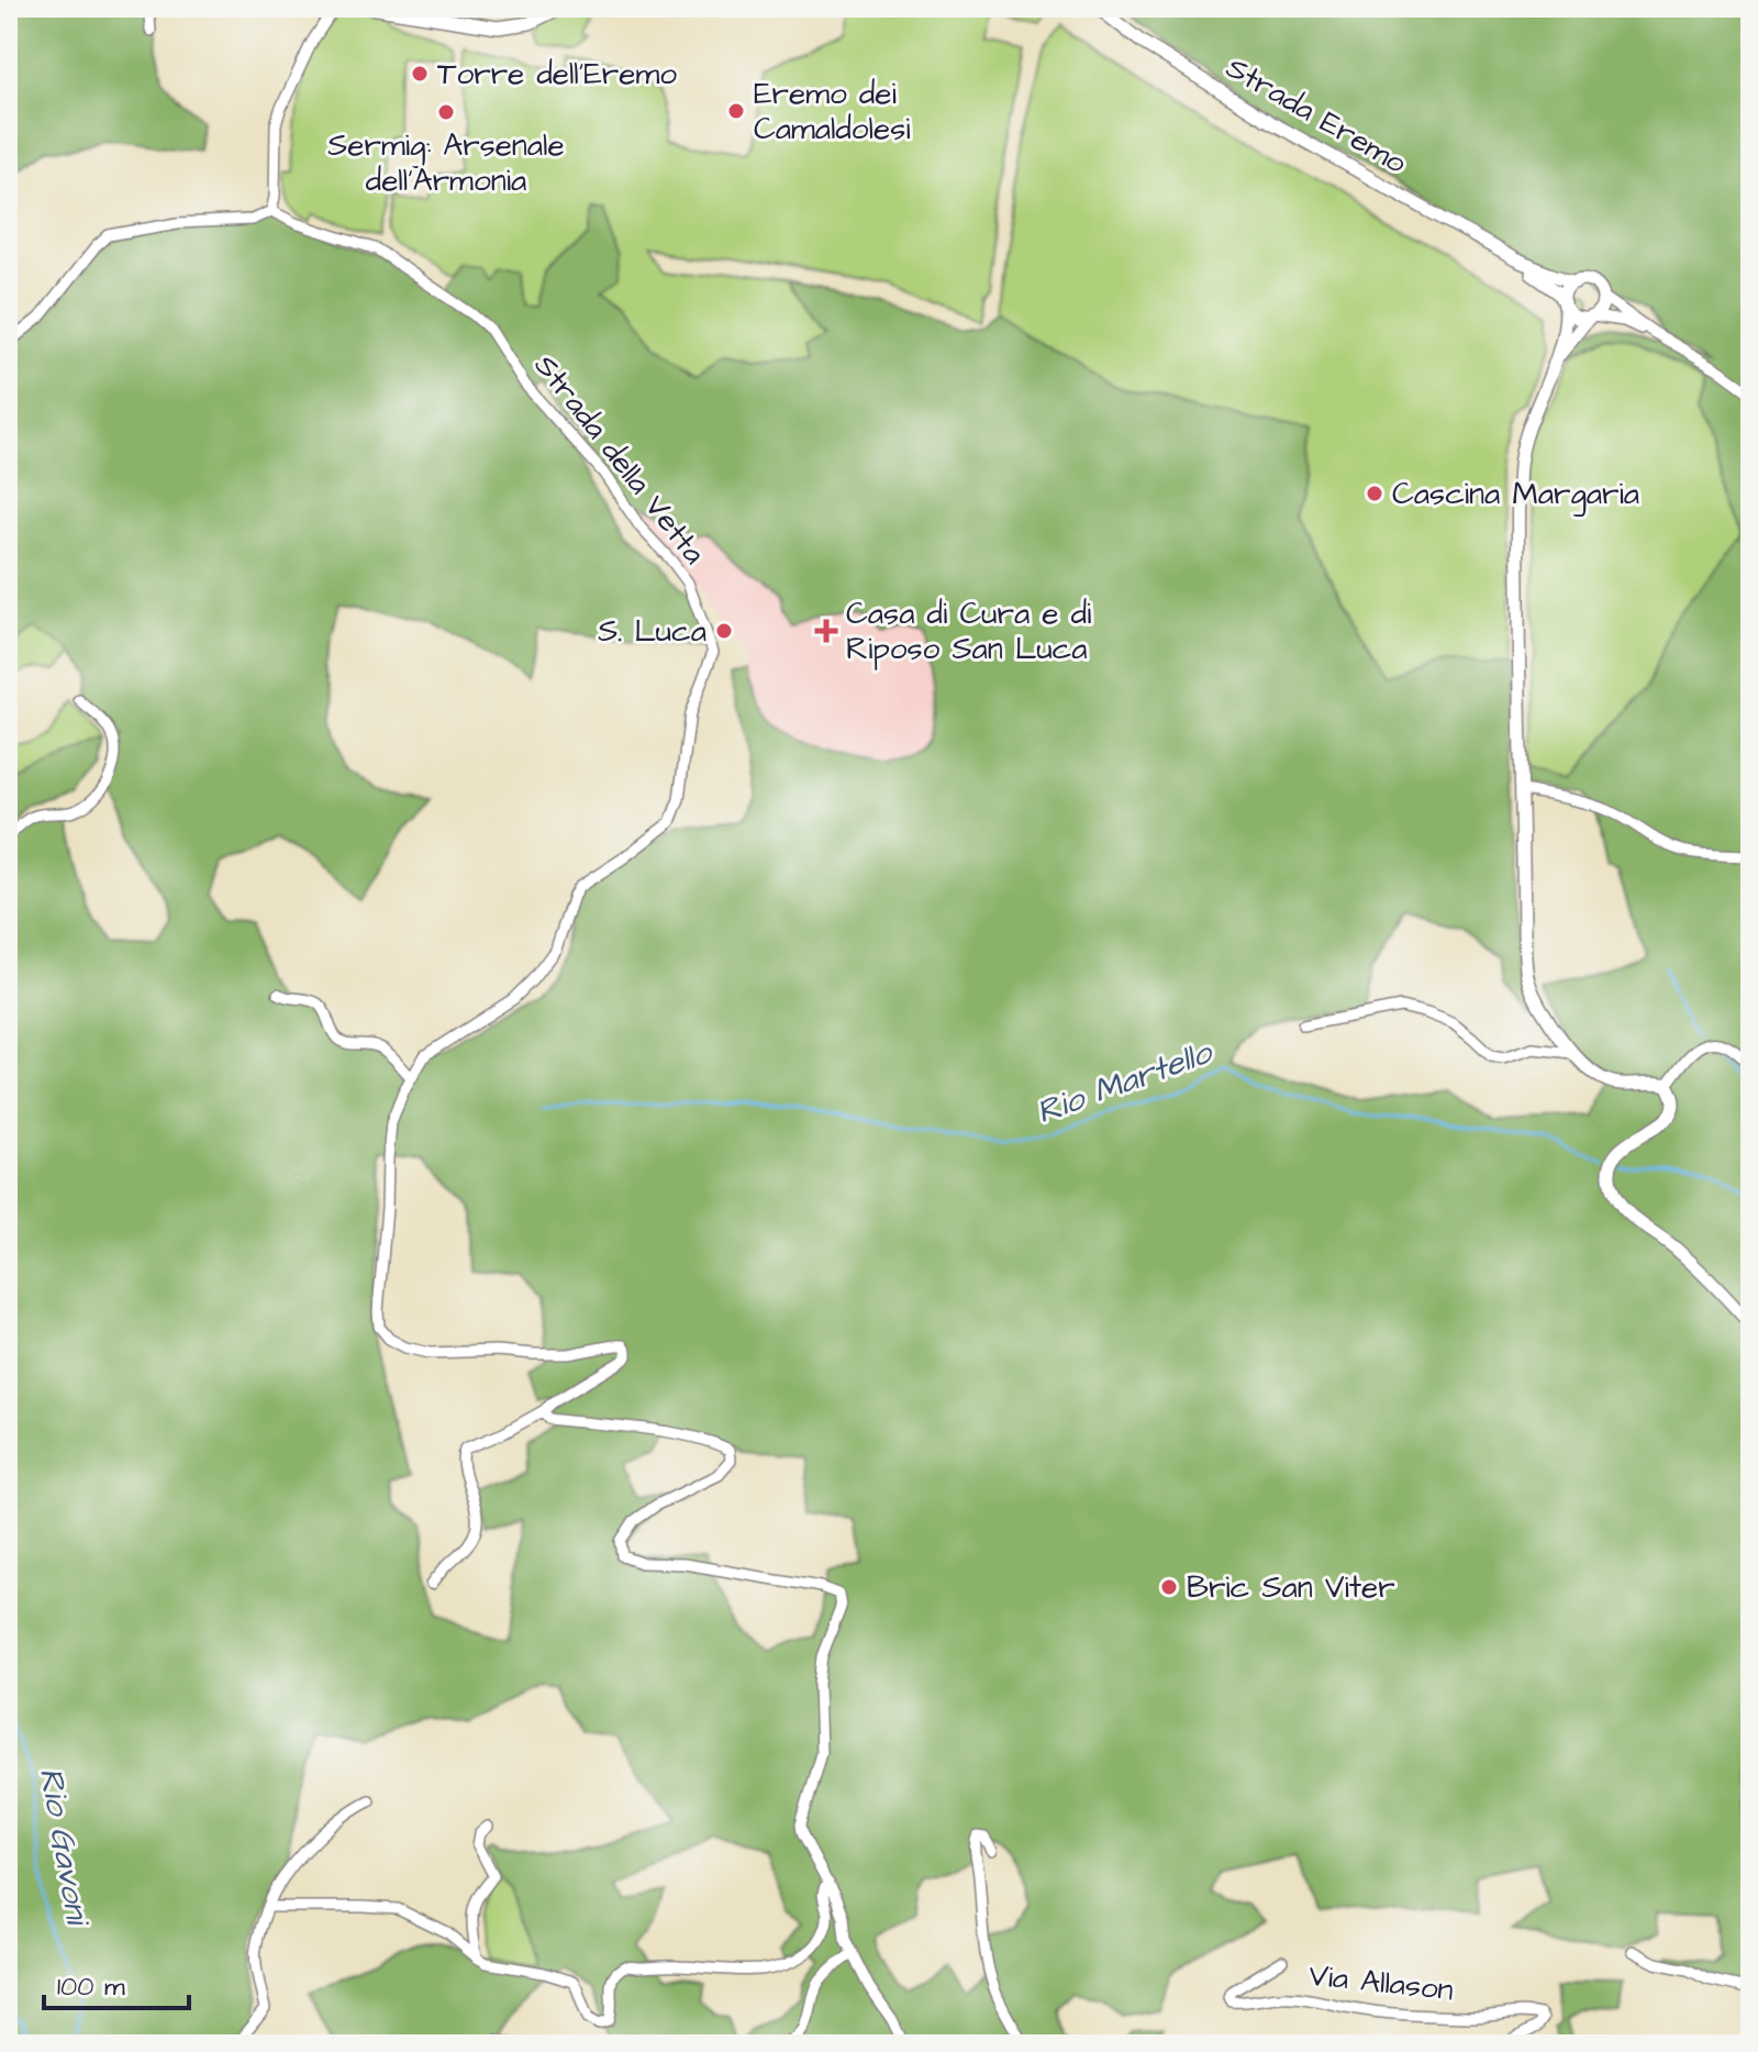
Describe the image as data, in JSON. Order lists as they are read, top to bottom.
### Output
{
  "streets": {
    "main road": ["Strada Eremo"],
    "street": ["Strada della Vetta", "Via Allason"]
  },
  "water": ["Rio Martello", "Rio Gavoni"],
  "places": {
    "other": [
      "Torre dell'Eremo",
      "Eremo dei Camaldolesi",
      "Sermig: Arsenale dell'Armonia",
      "Cascina Margaria",
      "S. Luca",
      "Bric San Viter"
    ],
    "health": ["Casa di Cura e di Riposo San Luca"]
  },
  "scale_bar": "100 m"
}
